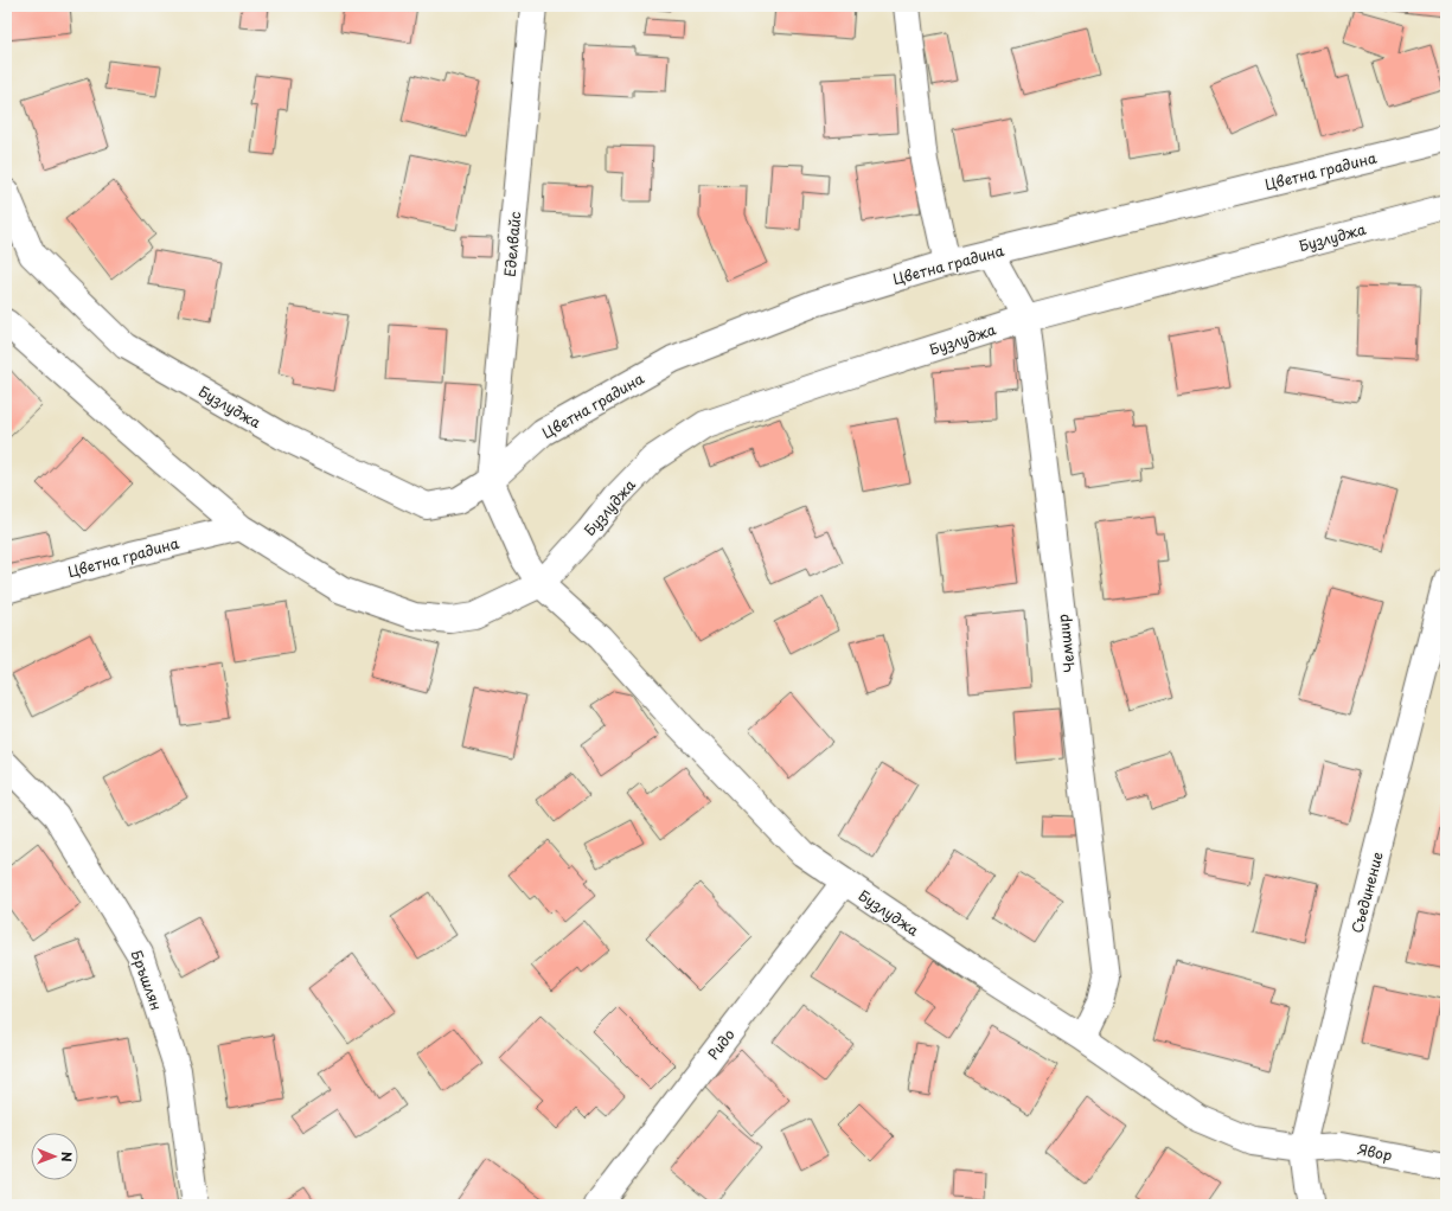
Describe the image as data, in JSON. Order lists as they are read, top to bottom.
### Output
{
  "streets": {
    "street": [
      "Цветна градина",
      "Бузлуджа",
      "Еделвайс",
      "Чемшир",
      "Съединение",
      "Бръшлян",
      "Ридо",
      "Явор"
    ]
  },
  "crossings": [
    ["Цветна градина", "Бузлуджа"],
    ["Цветна градина", "Еделвайс"],
    ["Цветна градина", "Чемшир"],
    ["Бузлуджа", "Еделвайс"],
    ["Бузлуджа", "Чемшир"],
    ["Бузлуджа", "Съединение"],
    ["Бузлуджа", "Ридо"],
    ["Бузлуджа", "Явор"],
    ["Съединение", "Явор"]
  ],
  "north": "right"
}
